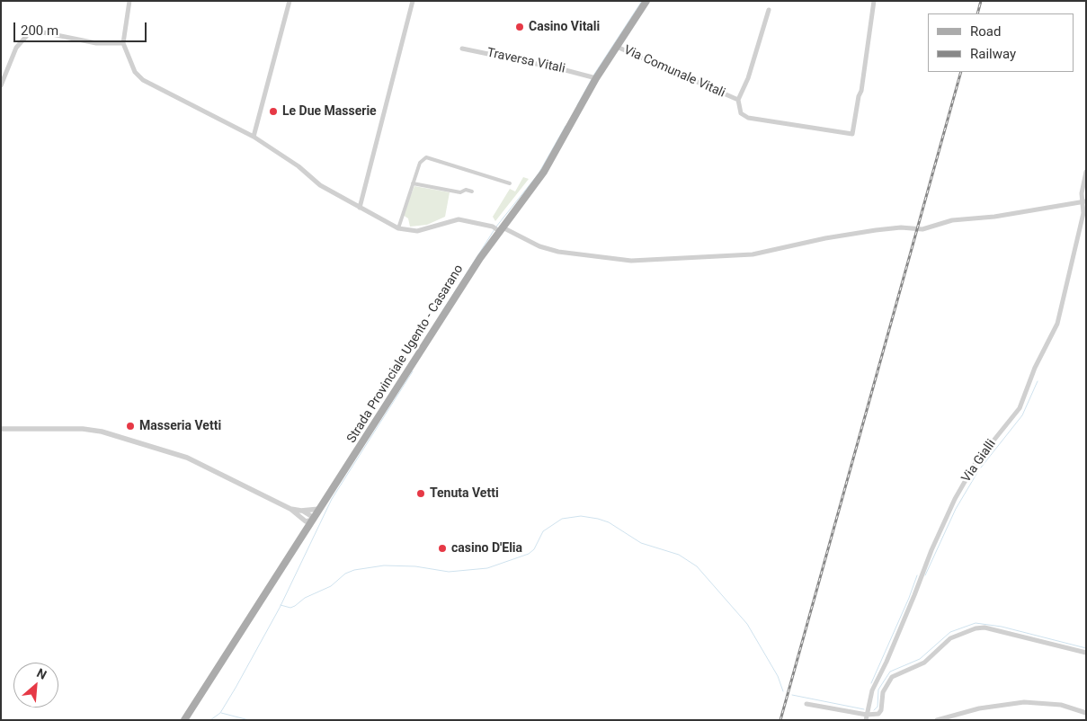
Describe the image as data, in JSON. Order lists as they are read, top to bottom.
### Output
{
  "streets": {
    "main road": ["Strada Provinciale Ugento - Casarano"],
    "street": ["Traversa Vitali", "Via Comunale Vitali", "Via Gialli"]
  },
  "crossings": [
    ["Traversa Vitali", "Strada Provinciale Ugento - Casarano"],
    ["Via Comunale Vitali", "Strada Provinciale Ugento - Casarano"]
  ],
  "places": [
    "Casino Vitali",
    "Le Due Masserie",
    "Masseria Vetti",
    "Tenuta Vetti",
    "casino D'Elia"
  ],
  "legend": ["Road", "Railway"],
  "scale_bar": "200 m",
  "north": "top right"
}
